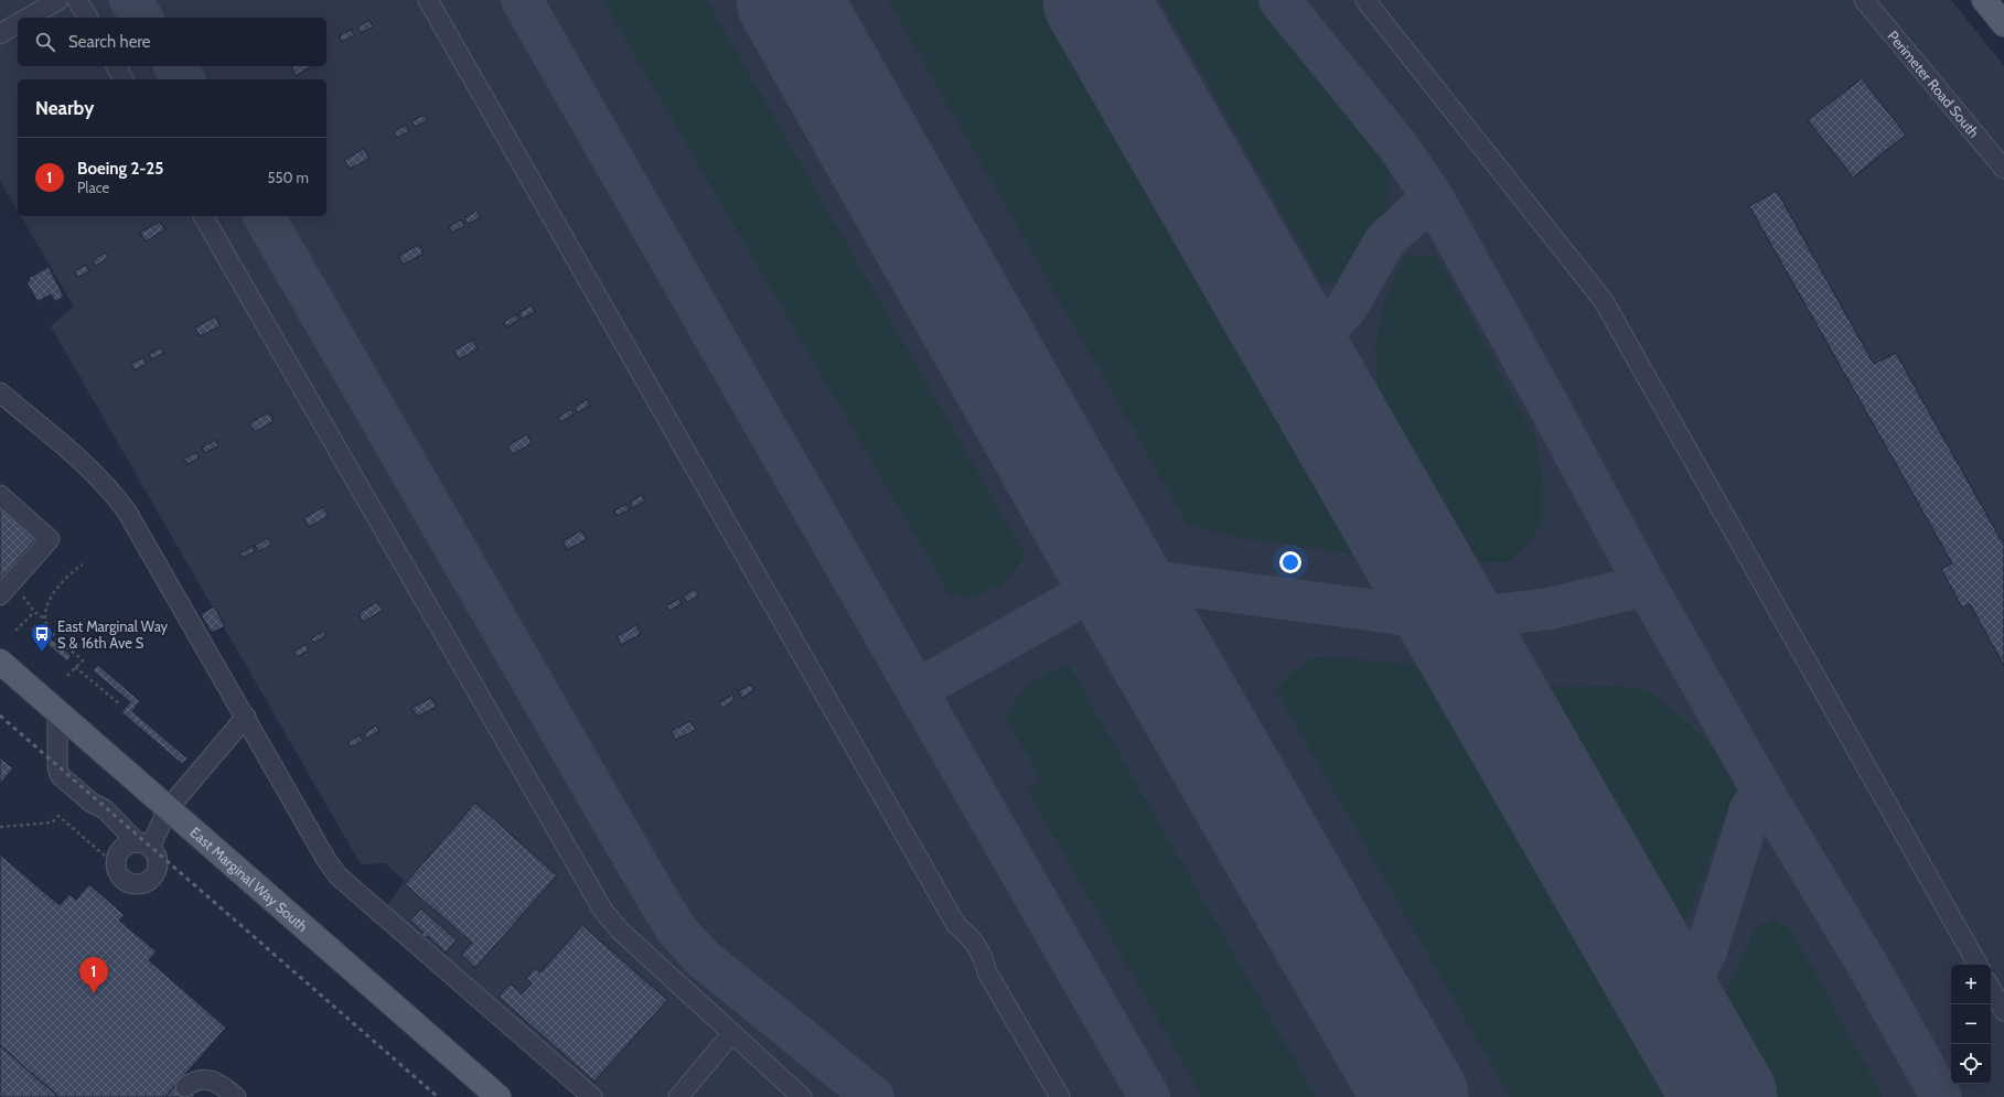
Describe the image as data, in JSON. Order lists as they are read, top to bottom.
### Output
{
  "streets": {
    "main road": ["East Marginal Way South"],
    "lane": ["Perimeter Road South"]
  },
  "places": {
    "bus stop": ["East Marginal Way S & 16th Ave S"]
  },
  "page": {
    "search": "Search here",
    "heading": "Nearby",
    "list": [
      {
        "mark": "1",
        "name": "Boeing 2-25",
        "note": "Place",
        "value": "550 m"
      }
    ],
    "pins": "1",
    "map_buttons": ["+", "−"]
  }
}
